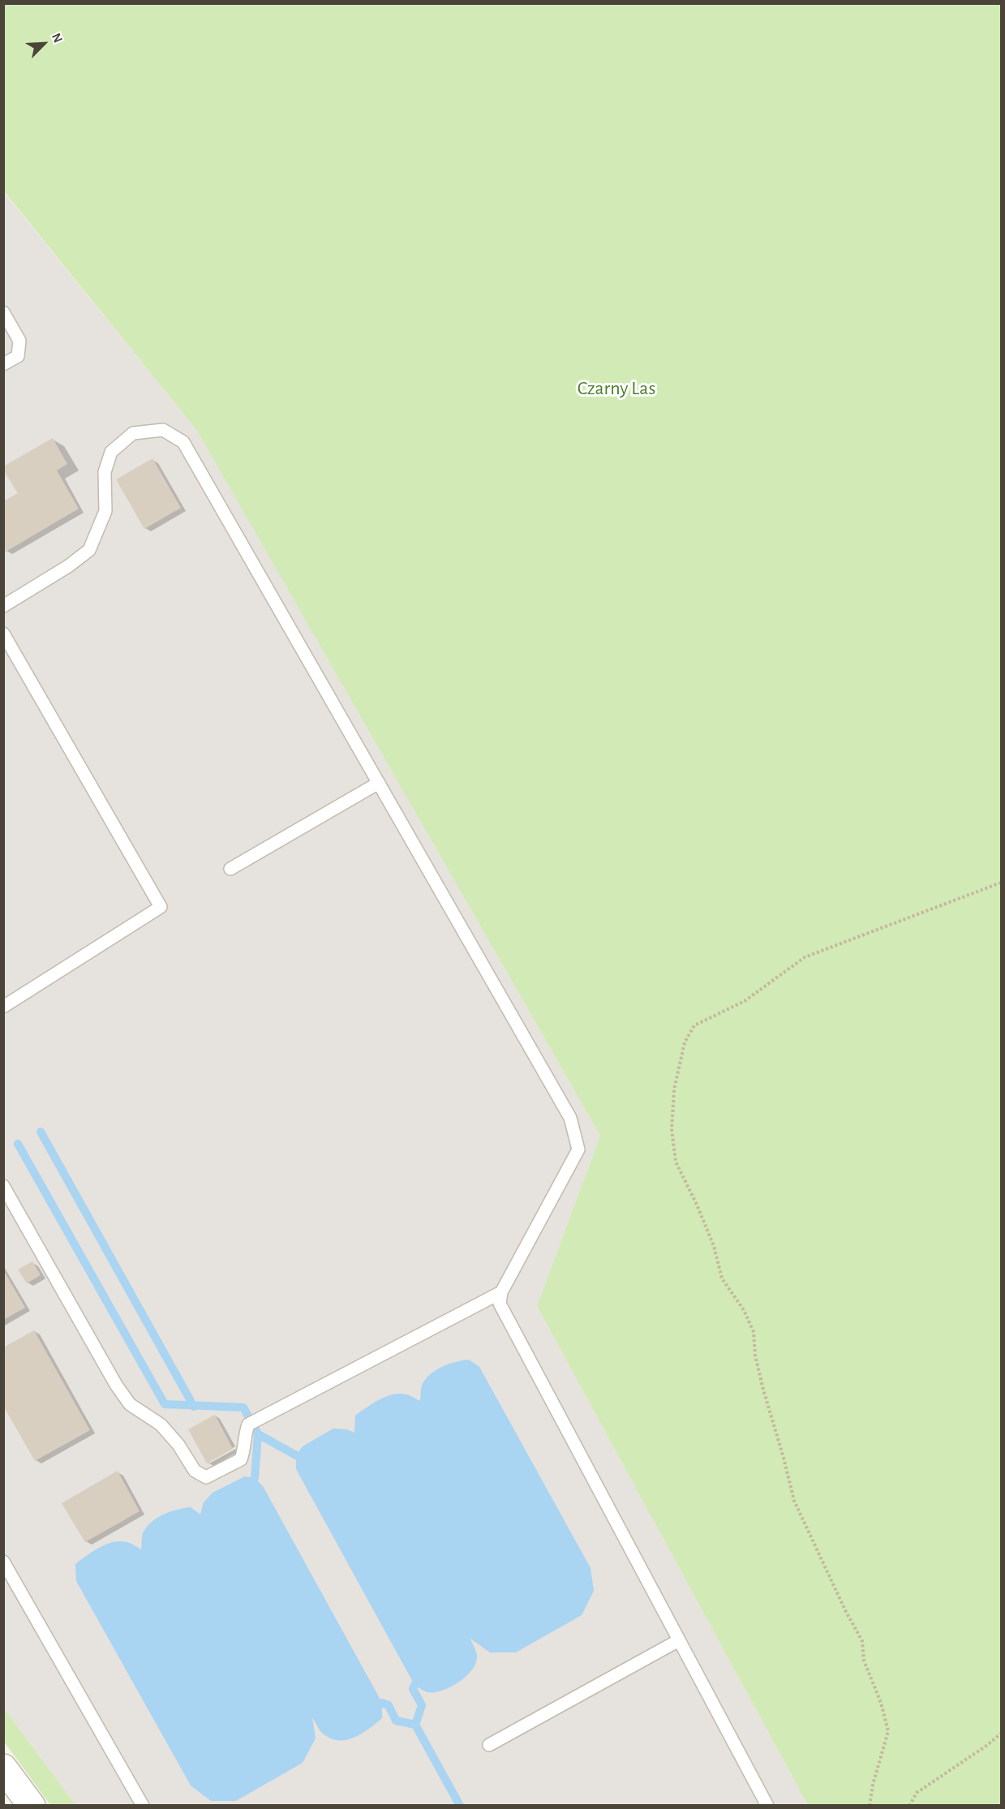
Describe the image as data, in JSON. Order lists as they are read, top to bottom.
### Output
{
  "parks": ["Czarny Las"],
  "north": "top right"
}
